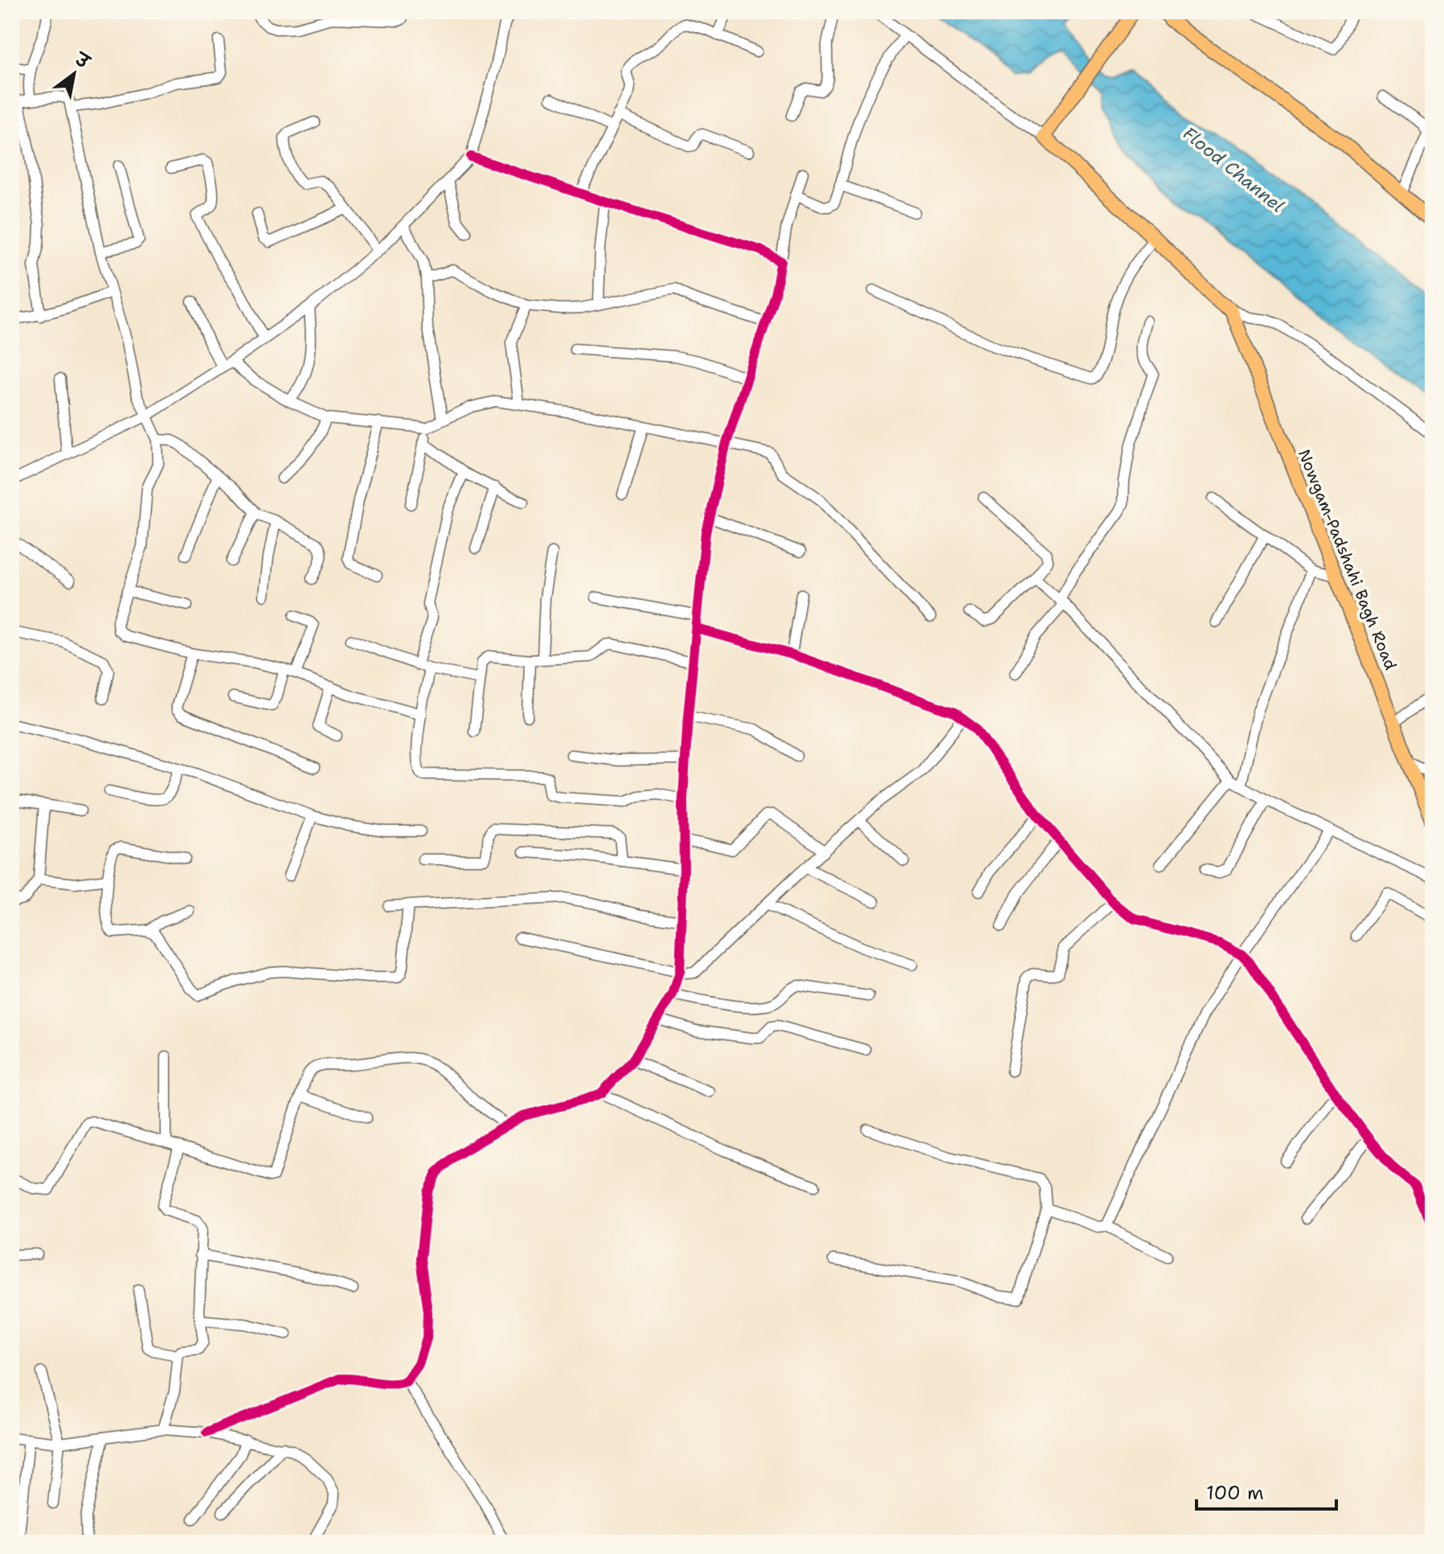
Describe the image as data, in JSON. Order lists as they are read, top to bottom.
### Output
{
  "streets": {
    "main road": ["Nowgam-Padshahi Bagh Road"]
  },
  "water": ["Flood Channel"],
  "scale_bar": "100 m",
  "north": "top right"
}
